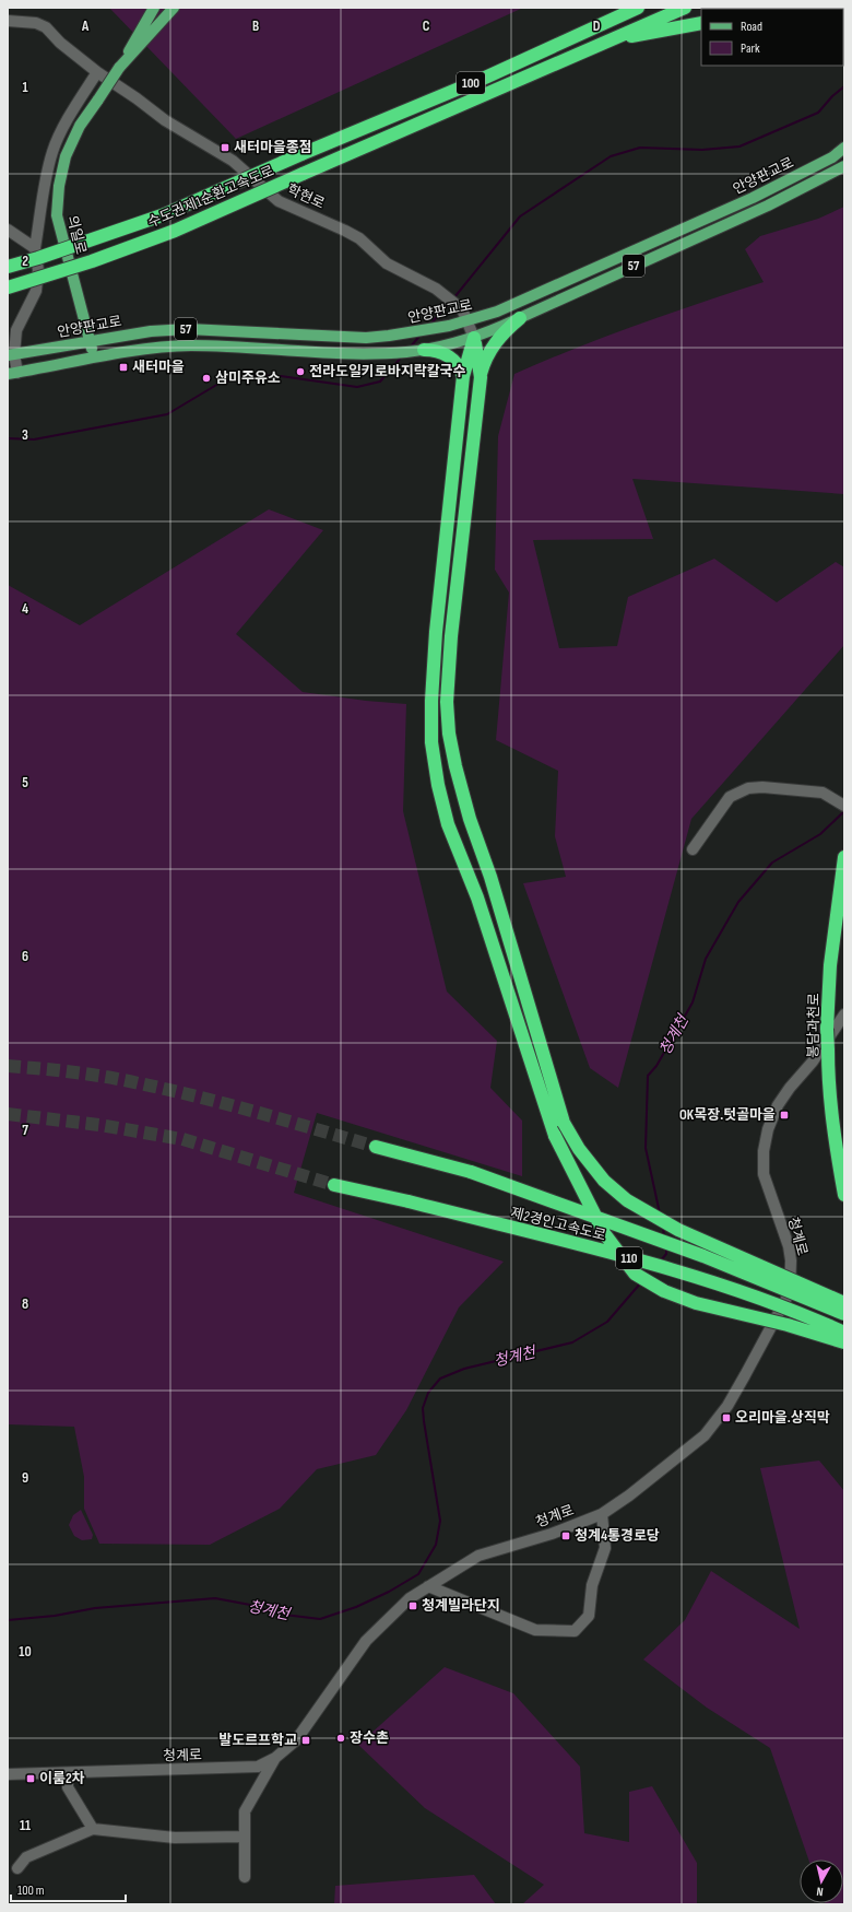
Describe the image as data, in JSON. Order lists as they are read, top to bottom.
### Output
{
  "streets": {
    "highway": [
      "100",
      "수도권제1순환고속도로",
      "봉담과천로",
      "제2경인고속도로",
      "110"
    ],
    "main road": ["안양판교로", "의일로", "57"],
    "street": ["학현로", "청계로"]
  },
  "crossings": [
    ["안양판교로", "학현로"],
    ["안양판교로", "의일로"]
  ],
  "water": ["청계천"],
  "places": {
    "transit": [
      "새터마을종점",
      "새터마을",
      "OK목장.텃골마을",
      "오리마을.상직막",
      "청계4통경로당",
      "청계빌라단지",
      "발도르프학교",
      "이룸2차"
    ],
    "other": ["전라도일키로바지락칼국수", "삼미주유소", "장수촌"]
  },
  "legend": ["Road", "Park"],
  "scale_bar": "100 m",
  "north": "bottom",
  "grid": {
    "columns": [
      "A",
      "B",
      "C",
      "D"
    ],
    "rows": [
      "1",
      "2",
      "3",
      "4",
      "5",
      "6",
      "7",
      "8",
      "9",
      "10",
      "11"
    ]
  }
}
